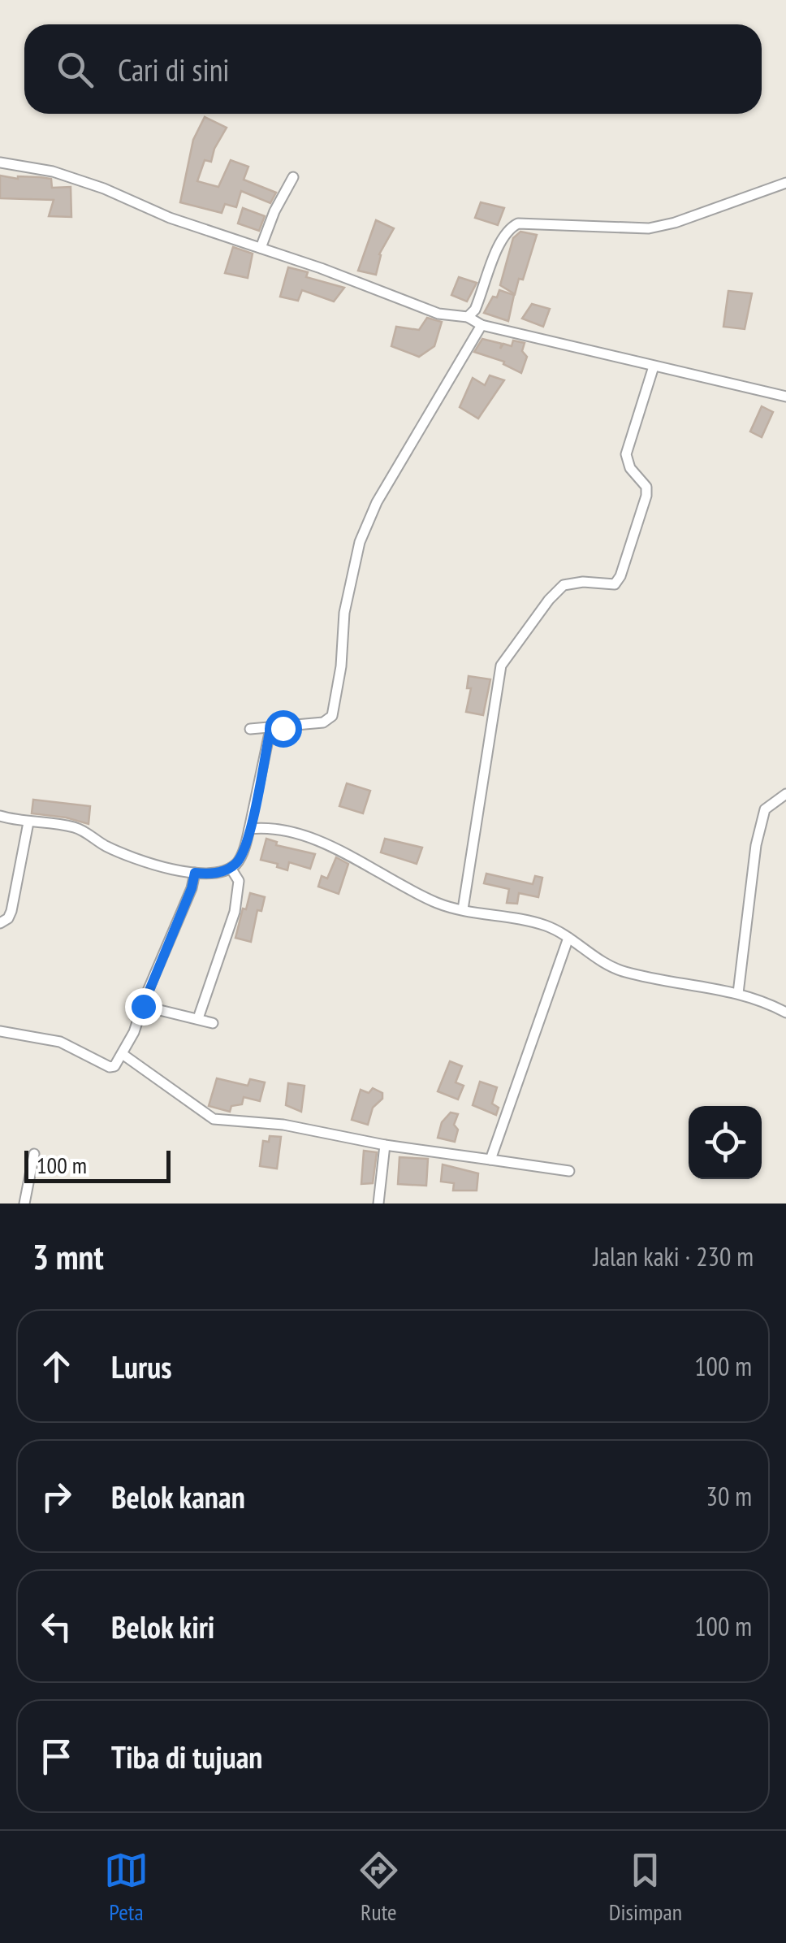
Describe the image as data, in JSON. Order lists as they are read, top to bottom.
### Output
{
  "scale_bar": "100 m",
  "page": {
    "search": "Cari di sini",
    "scale": "100 m",
    "heading": ["3 mnt", "Jalan kaki · 230 m"],
    "list": [
      ["Lurus", "100 m"],
      ["Belok kanan", "30 m"],
      ["Belok kiri", "100 m"],
      "Tiba di tujuan"
    ],
    "nav": ["Peta", "Rute", "Disimpan"]
  }
}
